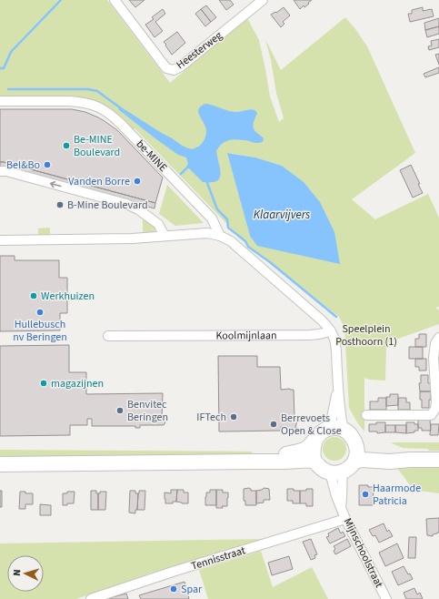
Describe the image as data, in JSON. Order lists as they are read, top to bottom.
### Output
{
  "streets": {
    "street": [
      "Heesterweg",
      "be-MINE",
      "Koolmijnlaan",
      "Mijnschoolstraat",
      "Tennisstraat"
    ]
  },
  "crossings": [
    ["Mijnschoolstraat", "Tennisstraat"]
  ],
  "water": ["Klaarvijvers"],
  "parks": ["Speelplein Posthoorn (1)"],
  "places": [
    "Be-MINE Boulevard",
    "Bel&Bo",
    "Vanden Borre",
    "B-Mine Boulevard",
    "Werkhuizen",
    "Hullebusch nv Beringen",
    "magazijnen",
    "Benvitec Beringen",
    "IFTech",
    "Berrevoets Open & Close",
    "Haarmode Patricia",
    "Spar"
  ],
  "north": "left"
}
